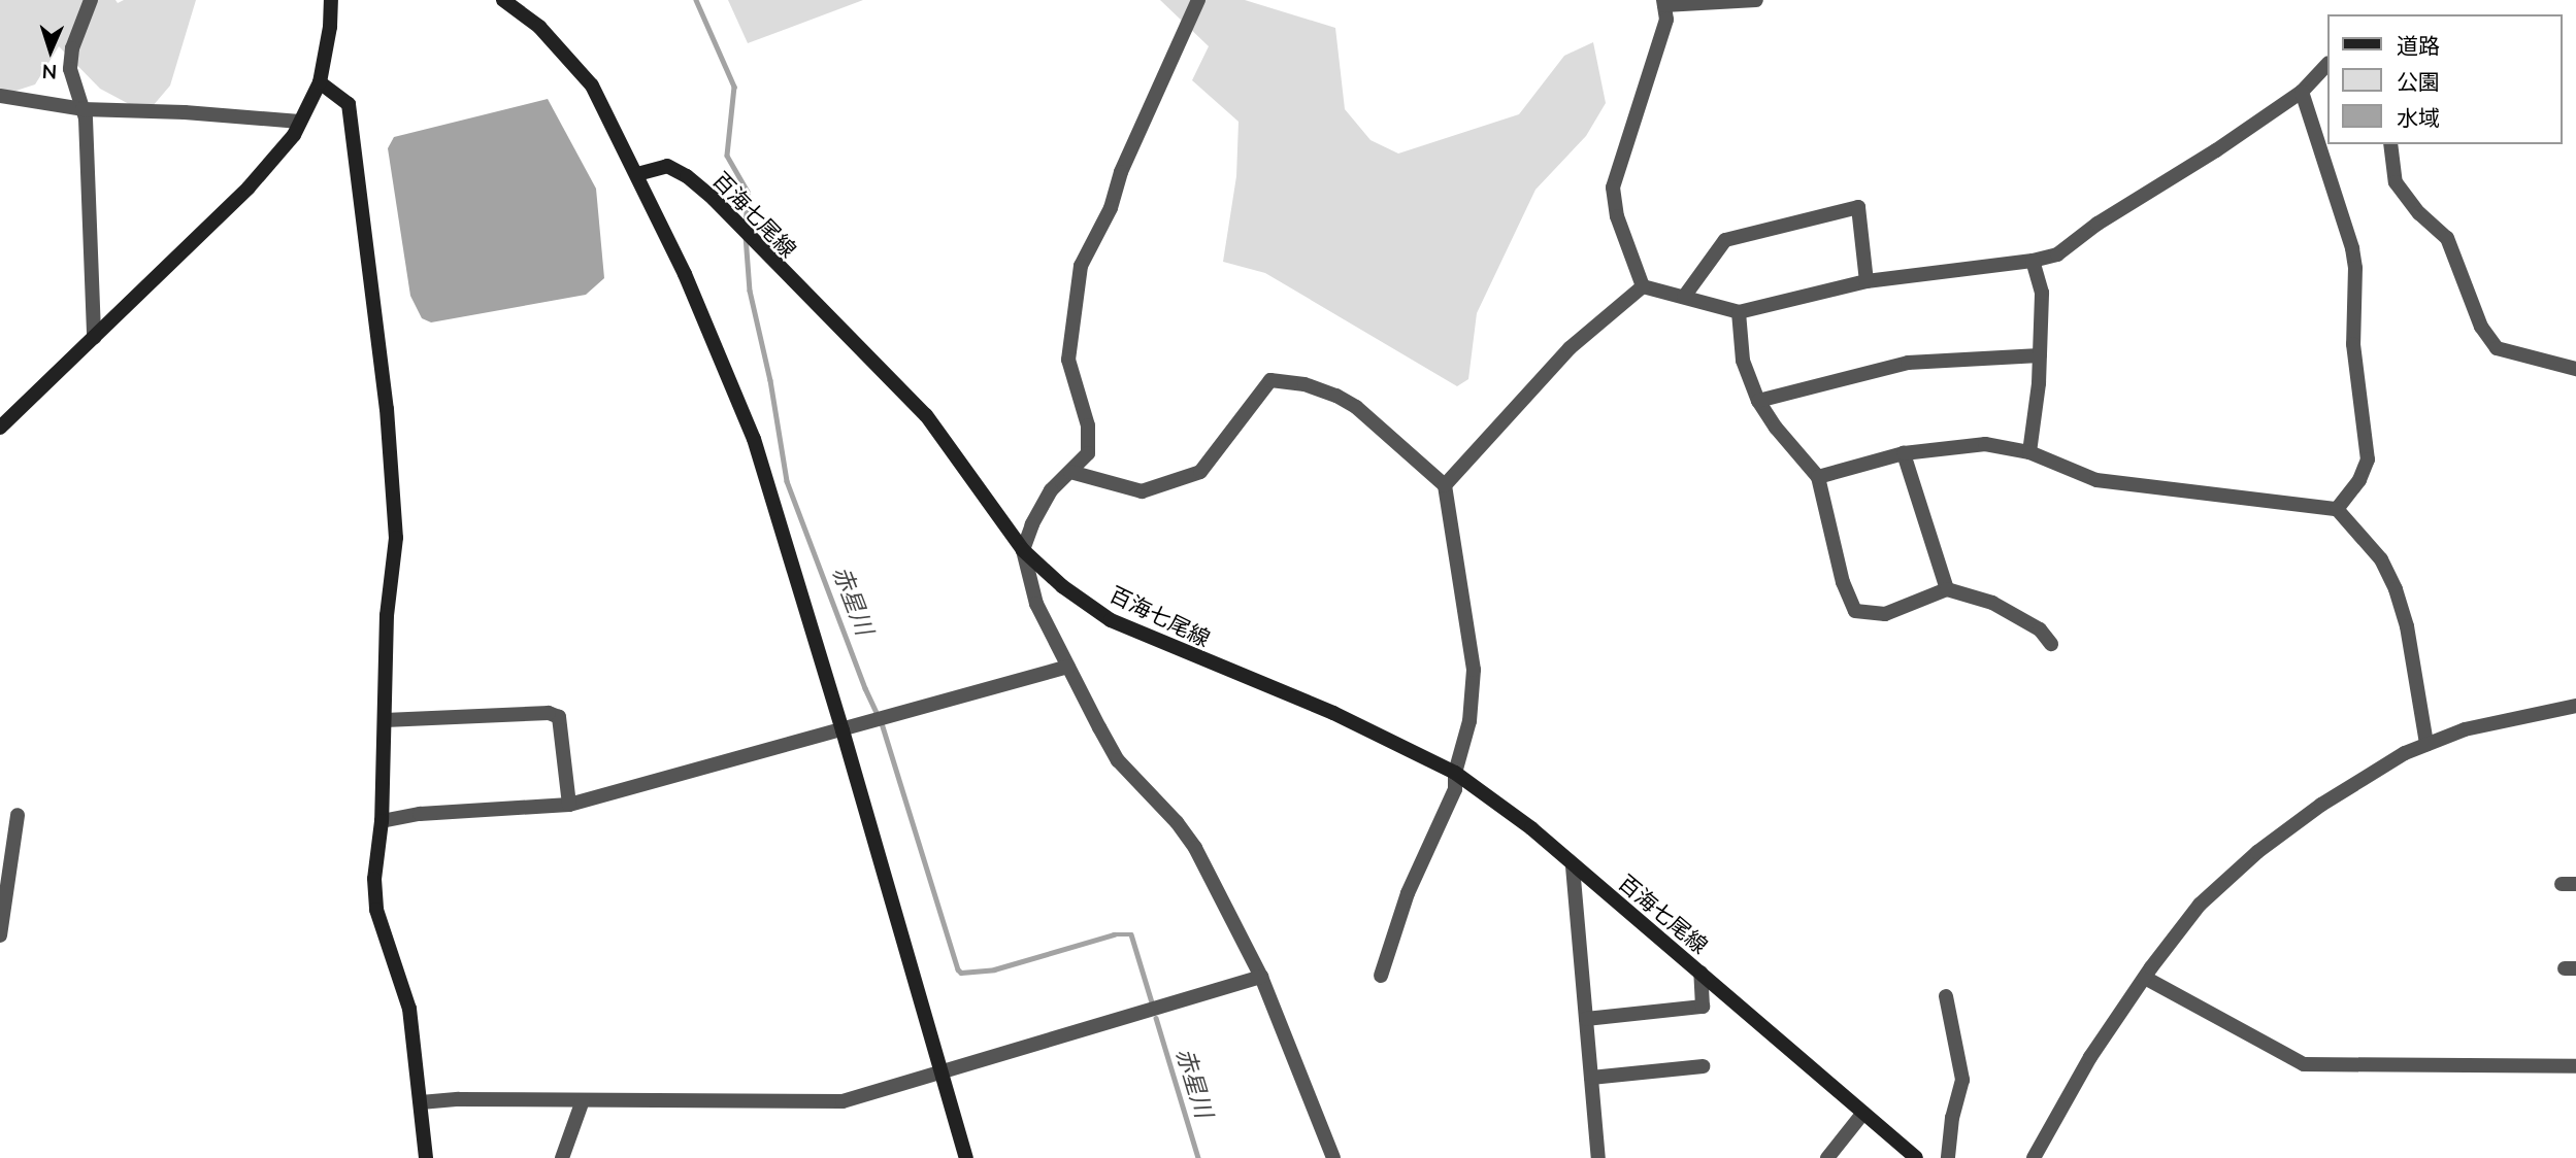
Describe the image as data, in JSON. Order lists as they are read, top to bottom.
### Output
{
  "streets": {
    "street": ["百海七尾線"]
  },
  "water": ["赤星川"],
  "legend": ["道路", "公園", "水域"],
  "north": "bottom"
}
